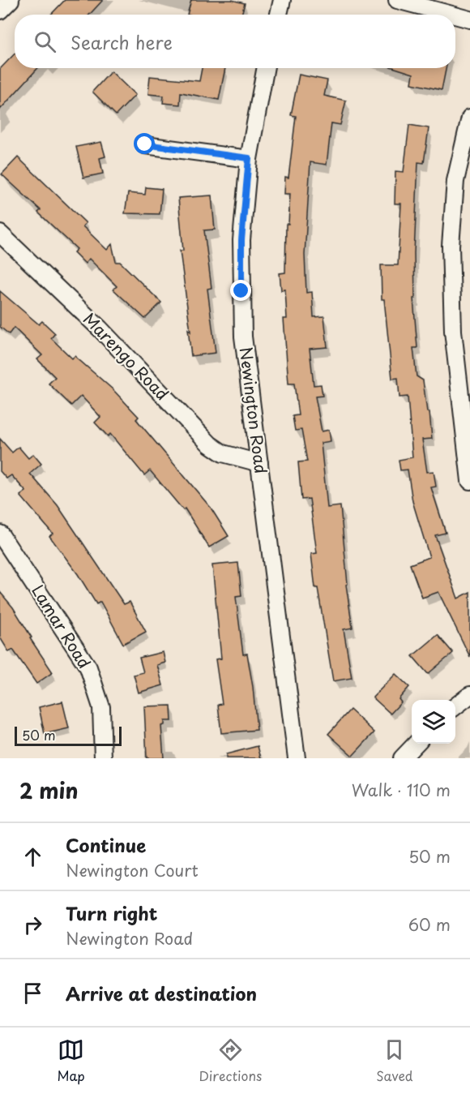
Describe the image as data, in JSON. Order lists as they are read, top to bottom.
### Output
{
  "streets": {
    "street": ["Marengo Road", "Newington Road", "Lamar Road"]
  },
  "crossings": [
    ["Marengo Road", "Newington Road"]
  ],
  "scale_bar": "50 m",
  "page": {
    "search": "Search here",
    "scale": "50 m",
    "heading": ["2 min", "Walk · 110 m"],
    "list": [
      ["Continue", "Newington Court", "50 m"],
      ["Turn right", "Newington Road", "60 m"],
      "Arrive at destination"
    ],
    "nav": ["Map", "Directions", "Saved"]
  }
}
